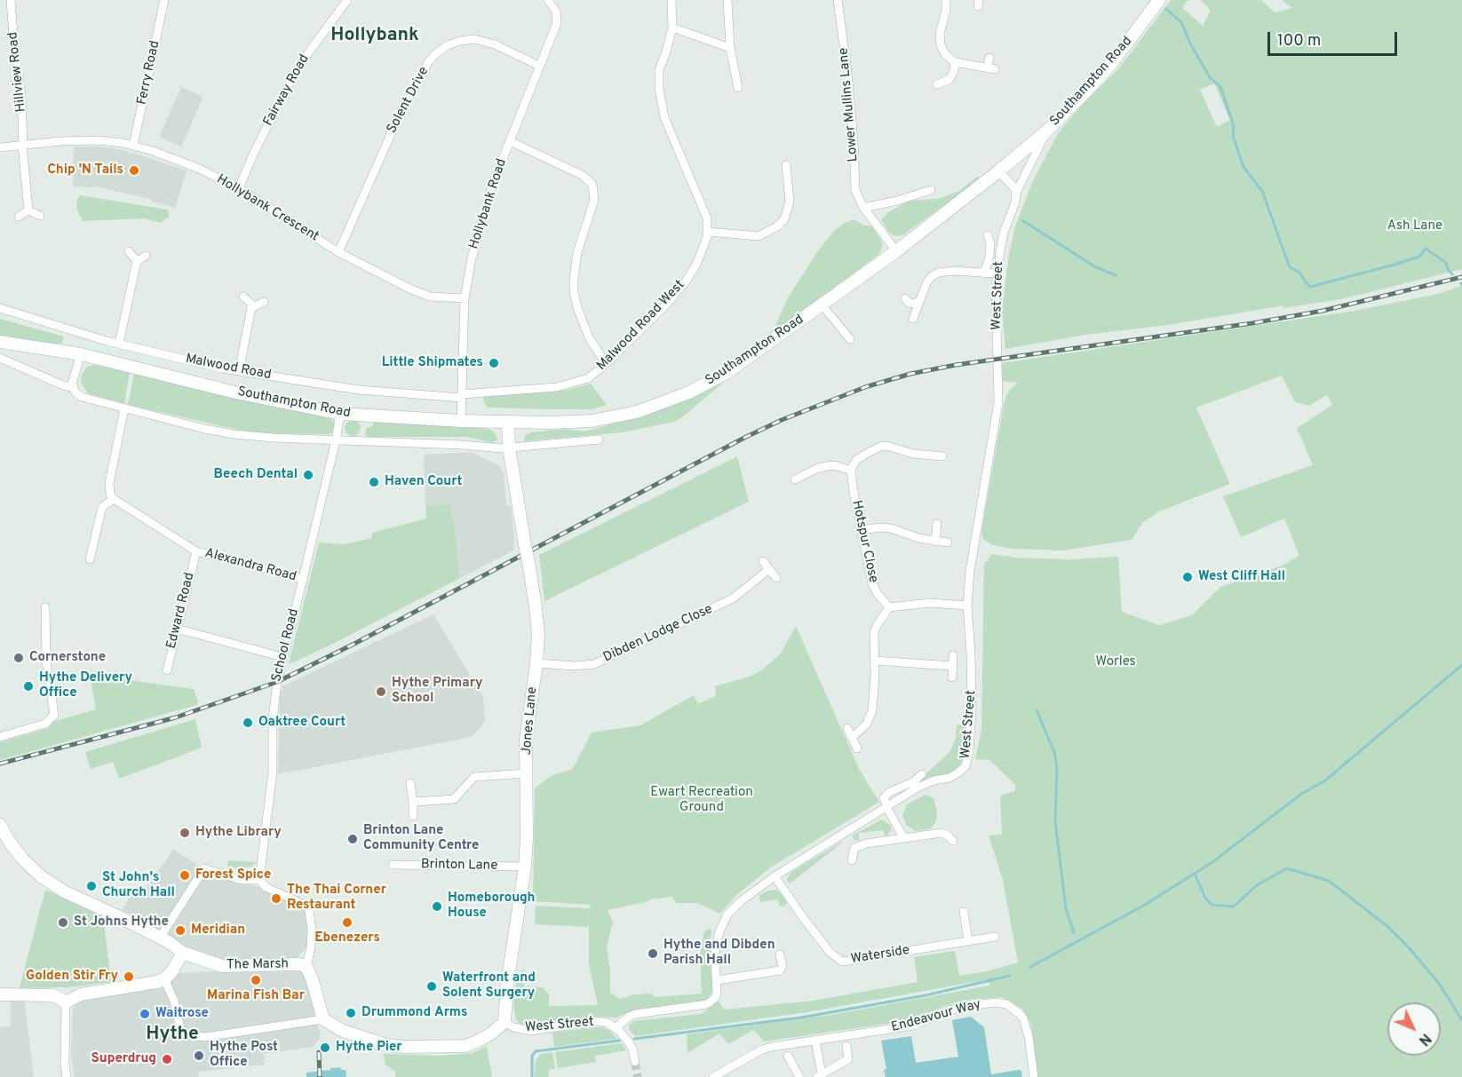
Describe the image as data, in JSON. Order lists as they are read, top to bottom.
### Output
{
  "streets": {
    "street": [
      "Hillview Road",
      "Ferry Road",
      "Southampton Road",
      "Fairway Road",
      "Solent Drive",
      "Lower Mullins Lane",
      "Hollybank Road",
      "Hollybank Crescent",
      "West Street",
      "Malwood Road West",
      "Malwood Road",
      "Hotspur Close",
      "Alexandra Road",
      "Edward Road",
      "Dibden Lodge Close",
      "School Road",
      "Jones Lane",
      "Brinton Lane",
      "Waterside",
      "The Marsh",
      "Endeavour Way"
    ]
  },
  "crossings": [
    ["Hillview Road", "Hollybank Crescent"],
    ["Ferry Road", "Hollybank Crescent"],
    ["Southampton Road", "Lower Mullins Lane"],
    ["Southampton Road", "Hollybank Road"],
    ["Southampton Road", "West Street"],
    ["Southampton Road", "School Road"],
    ["Southampton Road", "Jones Lane"],
    ["Fairway Road", "Hollybank Crescent"],
    ["Solent Drive", "Hollybank Road"],
    ["Solent Drive", "Hollybank Crescent"],
    ["Hollybank Road", "Hollybank Crescent"],
    ["Hollybank Road", "Malwood Road West"],
    ["Hollybank Road", "Malwood Road"],
    ["West Street", "Jones Lane"],
    ["West Street", "Waterside"],
    ["Malwood Road West", "Malwood Road"],
    ["Alexandra Road", "Edward Road"],
    ["Alexandra Road", "School Road"],
    ["Dibden Lodge Close", "Jones Lane"],
    ["Jones Lane", "Brinton Lane"]
  ],
  "districts": ["Hollybank", "Hythe"],
  "parks": ["Ash Lane", "Worles", "Ewart Recreation Ground"],
  "places": [
    "Chip 'N Tails",
    "Little Shipmates",
    "Beech Dental",
    "Haven Court",
    "West Cliff Hall",
    "Cornerstone",
    "Hythe Delivery Office",
    "Hythe Primary School",
    "Oaktree Court",
    "Hythe Library",
    "Brinton Lane Community Centre",
    "Forest Spice",
    "St John's Church Hall",
    "The Thai Corner Restaurant",
    "Homeborough House",
    "St Johns Hythe",
    "Ebenezers",
    "Meridian",
    "Hythe and Dibden Parish Hall",
    "Golden Stir Fry",
    "Marina Fish Bar",
    "Waterfront and Solent Surgery",
    "Drummond Arms",
    "Waitrose",
    "Hythe Pier",
    "Hythe Post Office",
    "Superdrug"
  ],
  "scale_bar": "100 m",
  "north": "bottom right"
}
